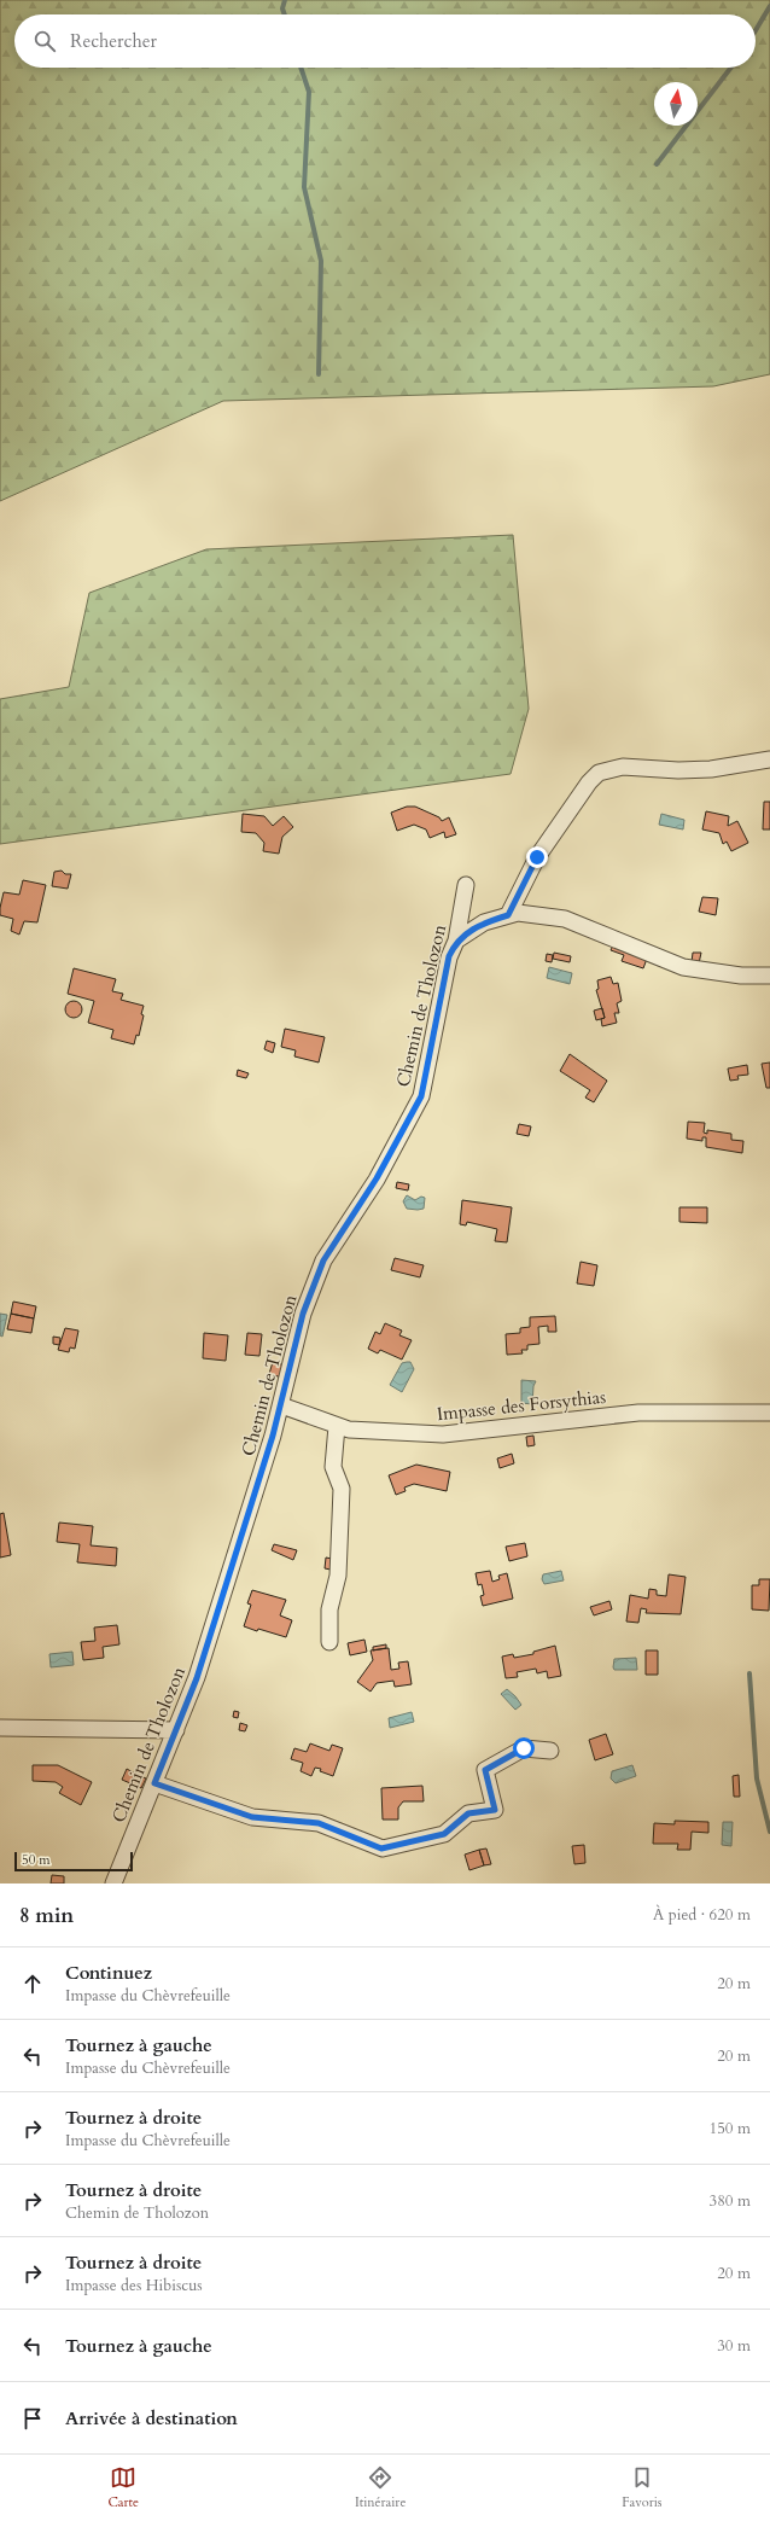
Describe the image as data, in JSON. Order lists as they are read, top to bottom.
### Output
{
  "streets": {
    "street": ["Chemin de Tholozon", "Impasse des Forsythias"]
  },
  "crossings": [
    ["Chemin de Tholozon", "Impasse des Forsythias"]
  ],
  "scale_bar": "50 m",
  "north": "top",
  "page": {
    "search": "Rechercher",
    "scale": "50 m",
    "heading": ["8 min", "À pied · 620 m"],
    "list": [
      ["Continuez", "Impasse du Chèvrefeuille", "20 m"],
      ["Tournez à gauche", "Impasse du Chèvrefeuille", "20 m"],
      ["Tournez à droite", "Impasse du Chèvrefeuille", "150 m"],
      ["Tournez à droite", "Chemin de Tholozon", "380 m"],
      ["Tournez à droite", "Impasse des Hibiscus", "20 m"],
      ["Tournez à gauche", "30 m"],
      "Arrivée à destination"
    ],
    "nav": ["Carte", "Itinéraire", "Favoris"]
  }
}
